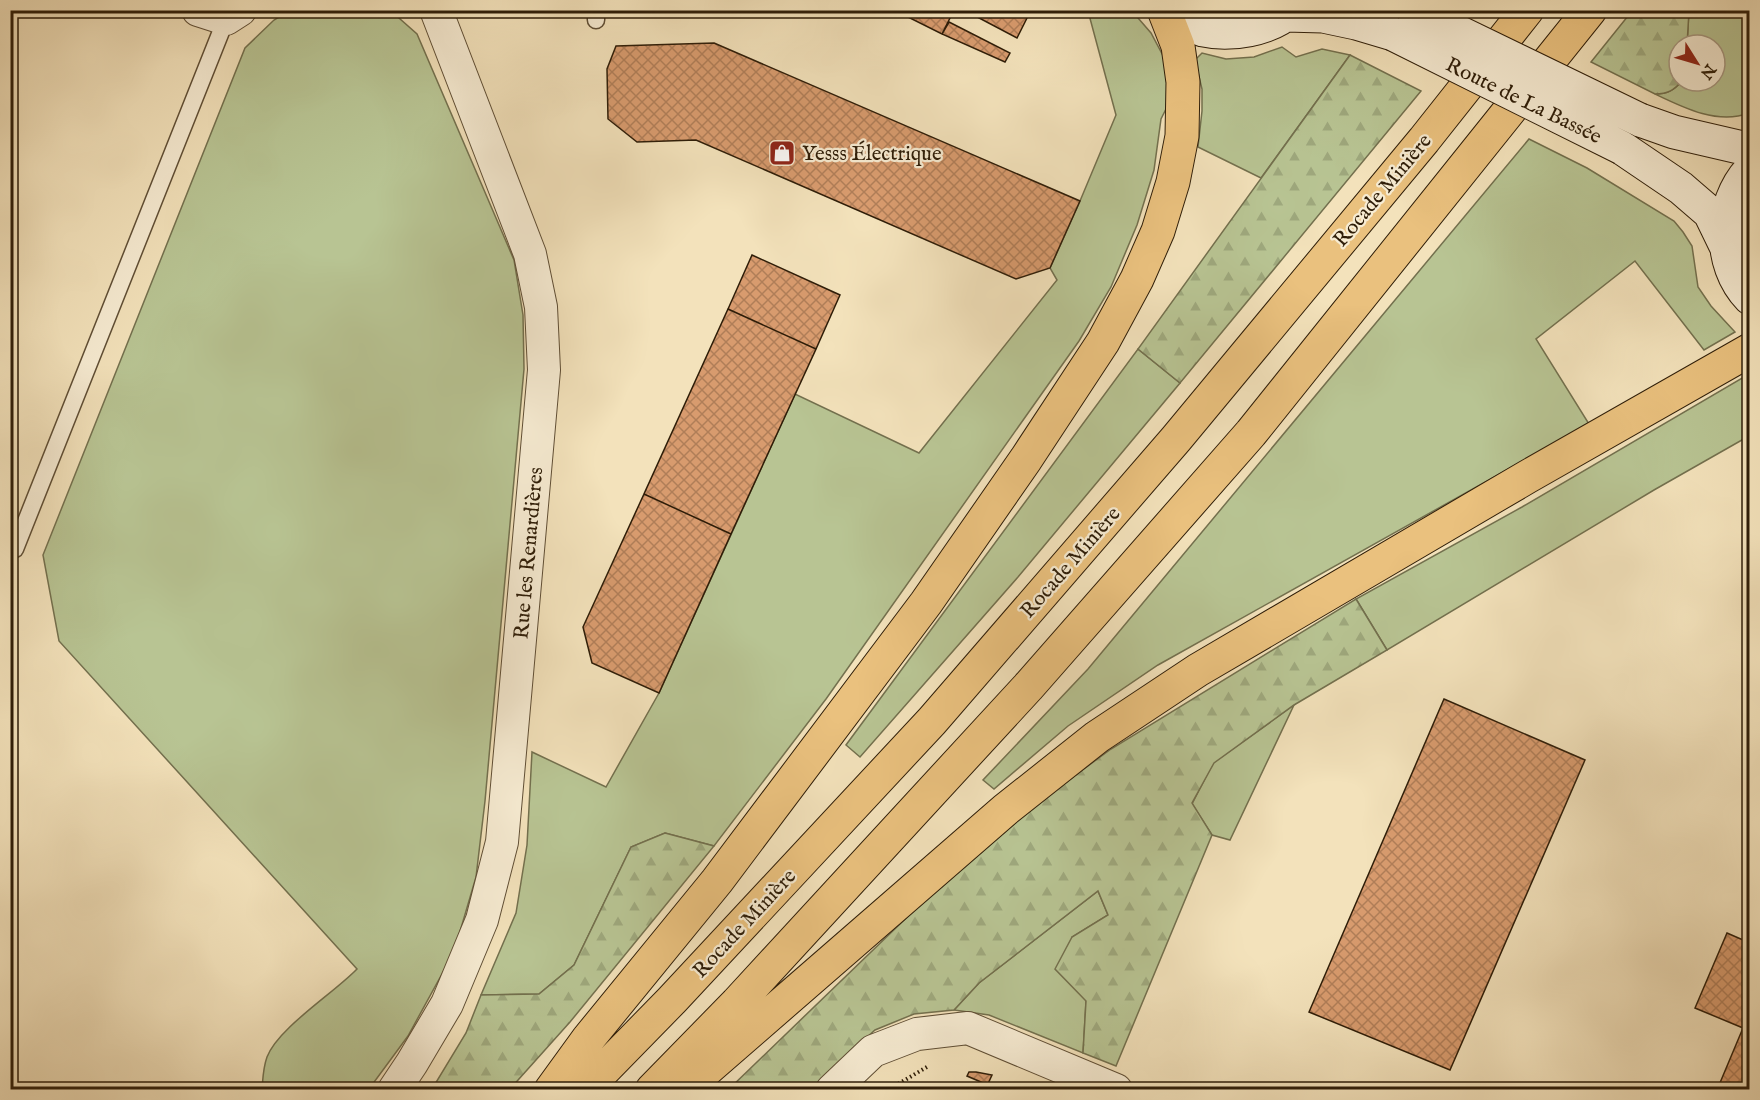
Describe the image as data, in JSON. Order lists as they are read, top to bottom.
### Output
{
  "streets": {
    "highway": ["Rocade Minière"],
    "main road": ["Route de La Bassée"],
    "street": ["Rue les Renardières"]
  },
  "places": {
    "shop": ["Yesss Électrique"]
  },
  "north": "bottom right"
}
